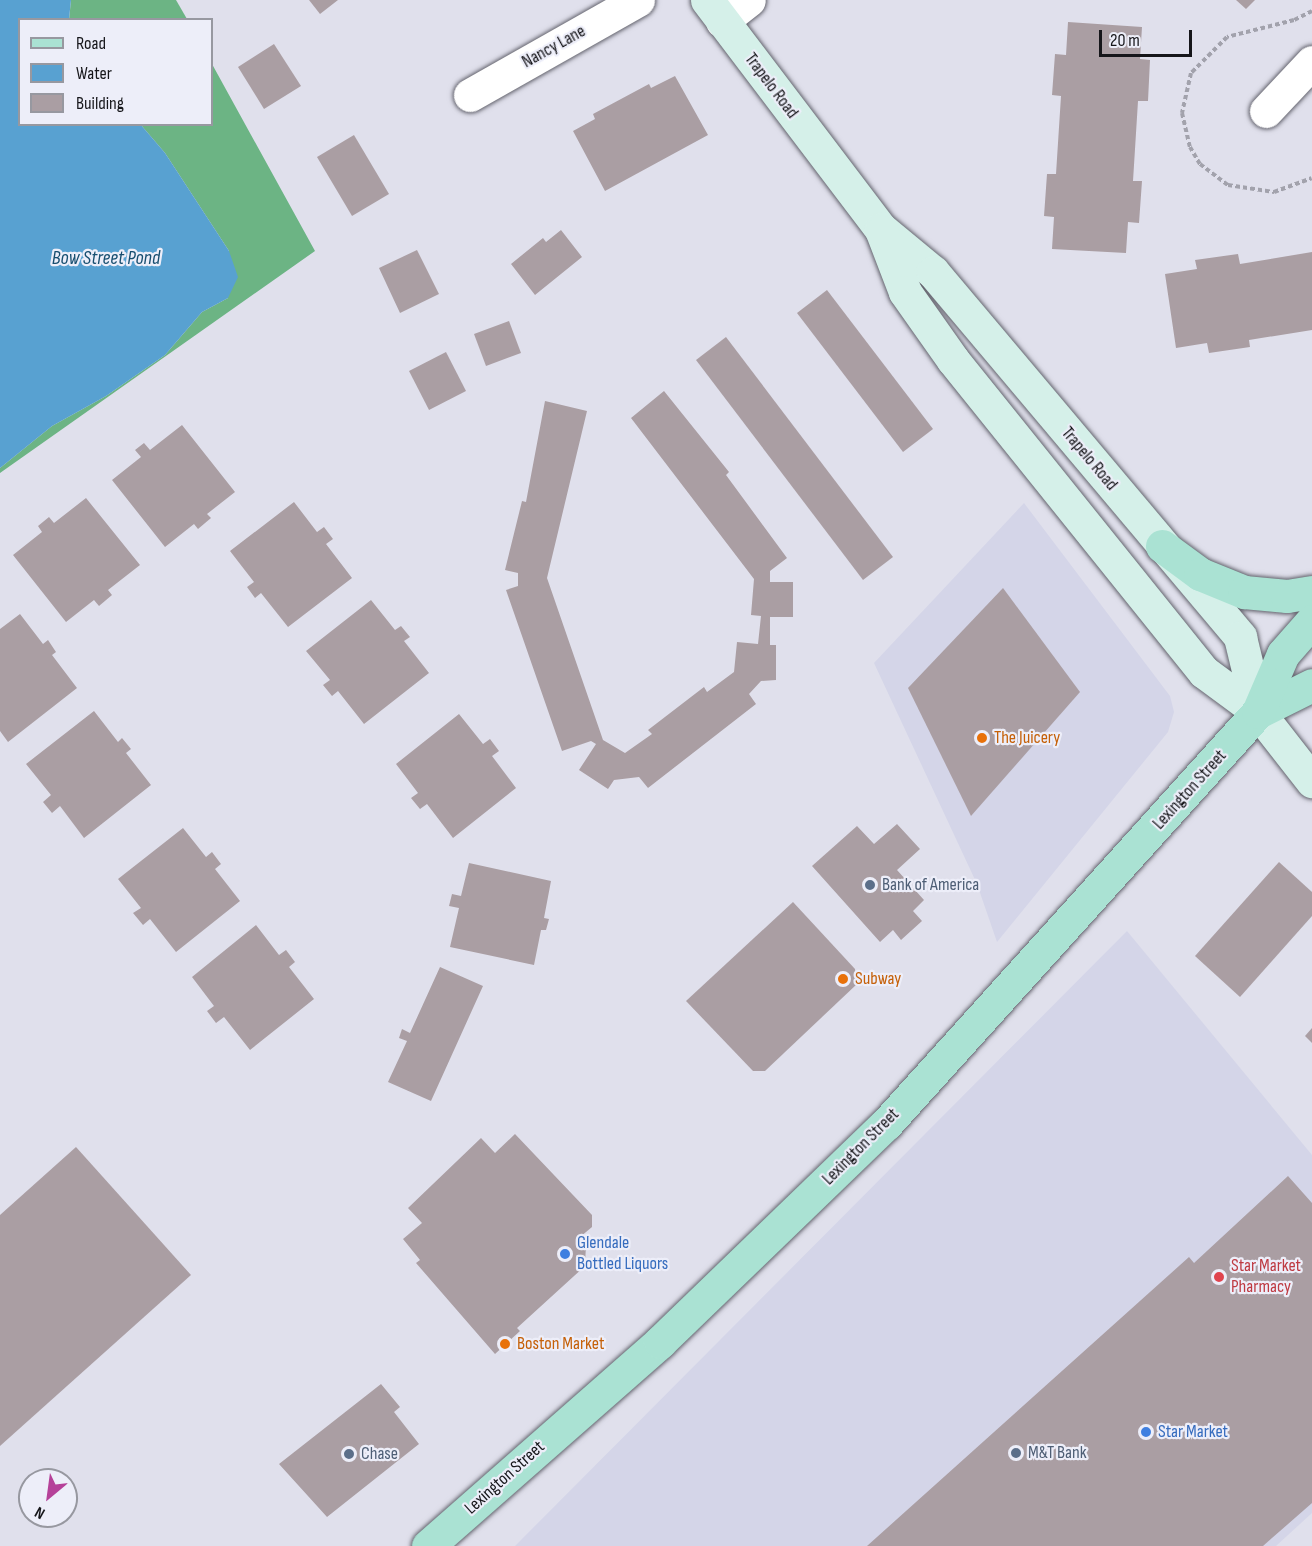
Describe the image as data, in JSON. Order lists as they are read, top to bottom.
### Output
{
  "streets": {
    "main road": ["Trapelo Road", "Lexington Street"],
    "street": ["Nancy Lane"]
  },
  "crossings": [
    ["Trapelo Road", "Lexington Street"]
  ],
  "water": ["Bow Street Pond"],
  "places": [
    "The Juicery",
    "Bank of America",
    "Subway",
    "Glendale Bottled Liquors",
    "Star Market Pharmacy",
    "Boston Market",
    "Star Market",
    "M&T Bank",
    "Chase"
  ],
  "legend": ["Road", "Water", "Building"],
  "scale_bar": "20 m",
  "north": "bottom left"
}
